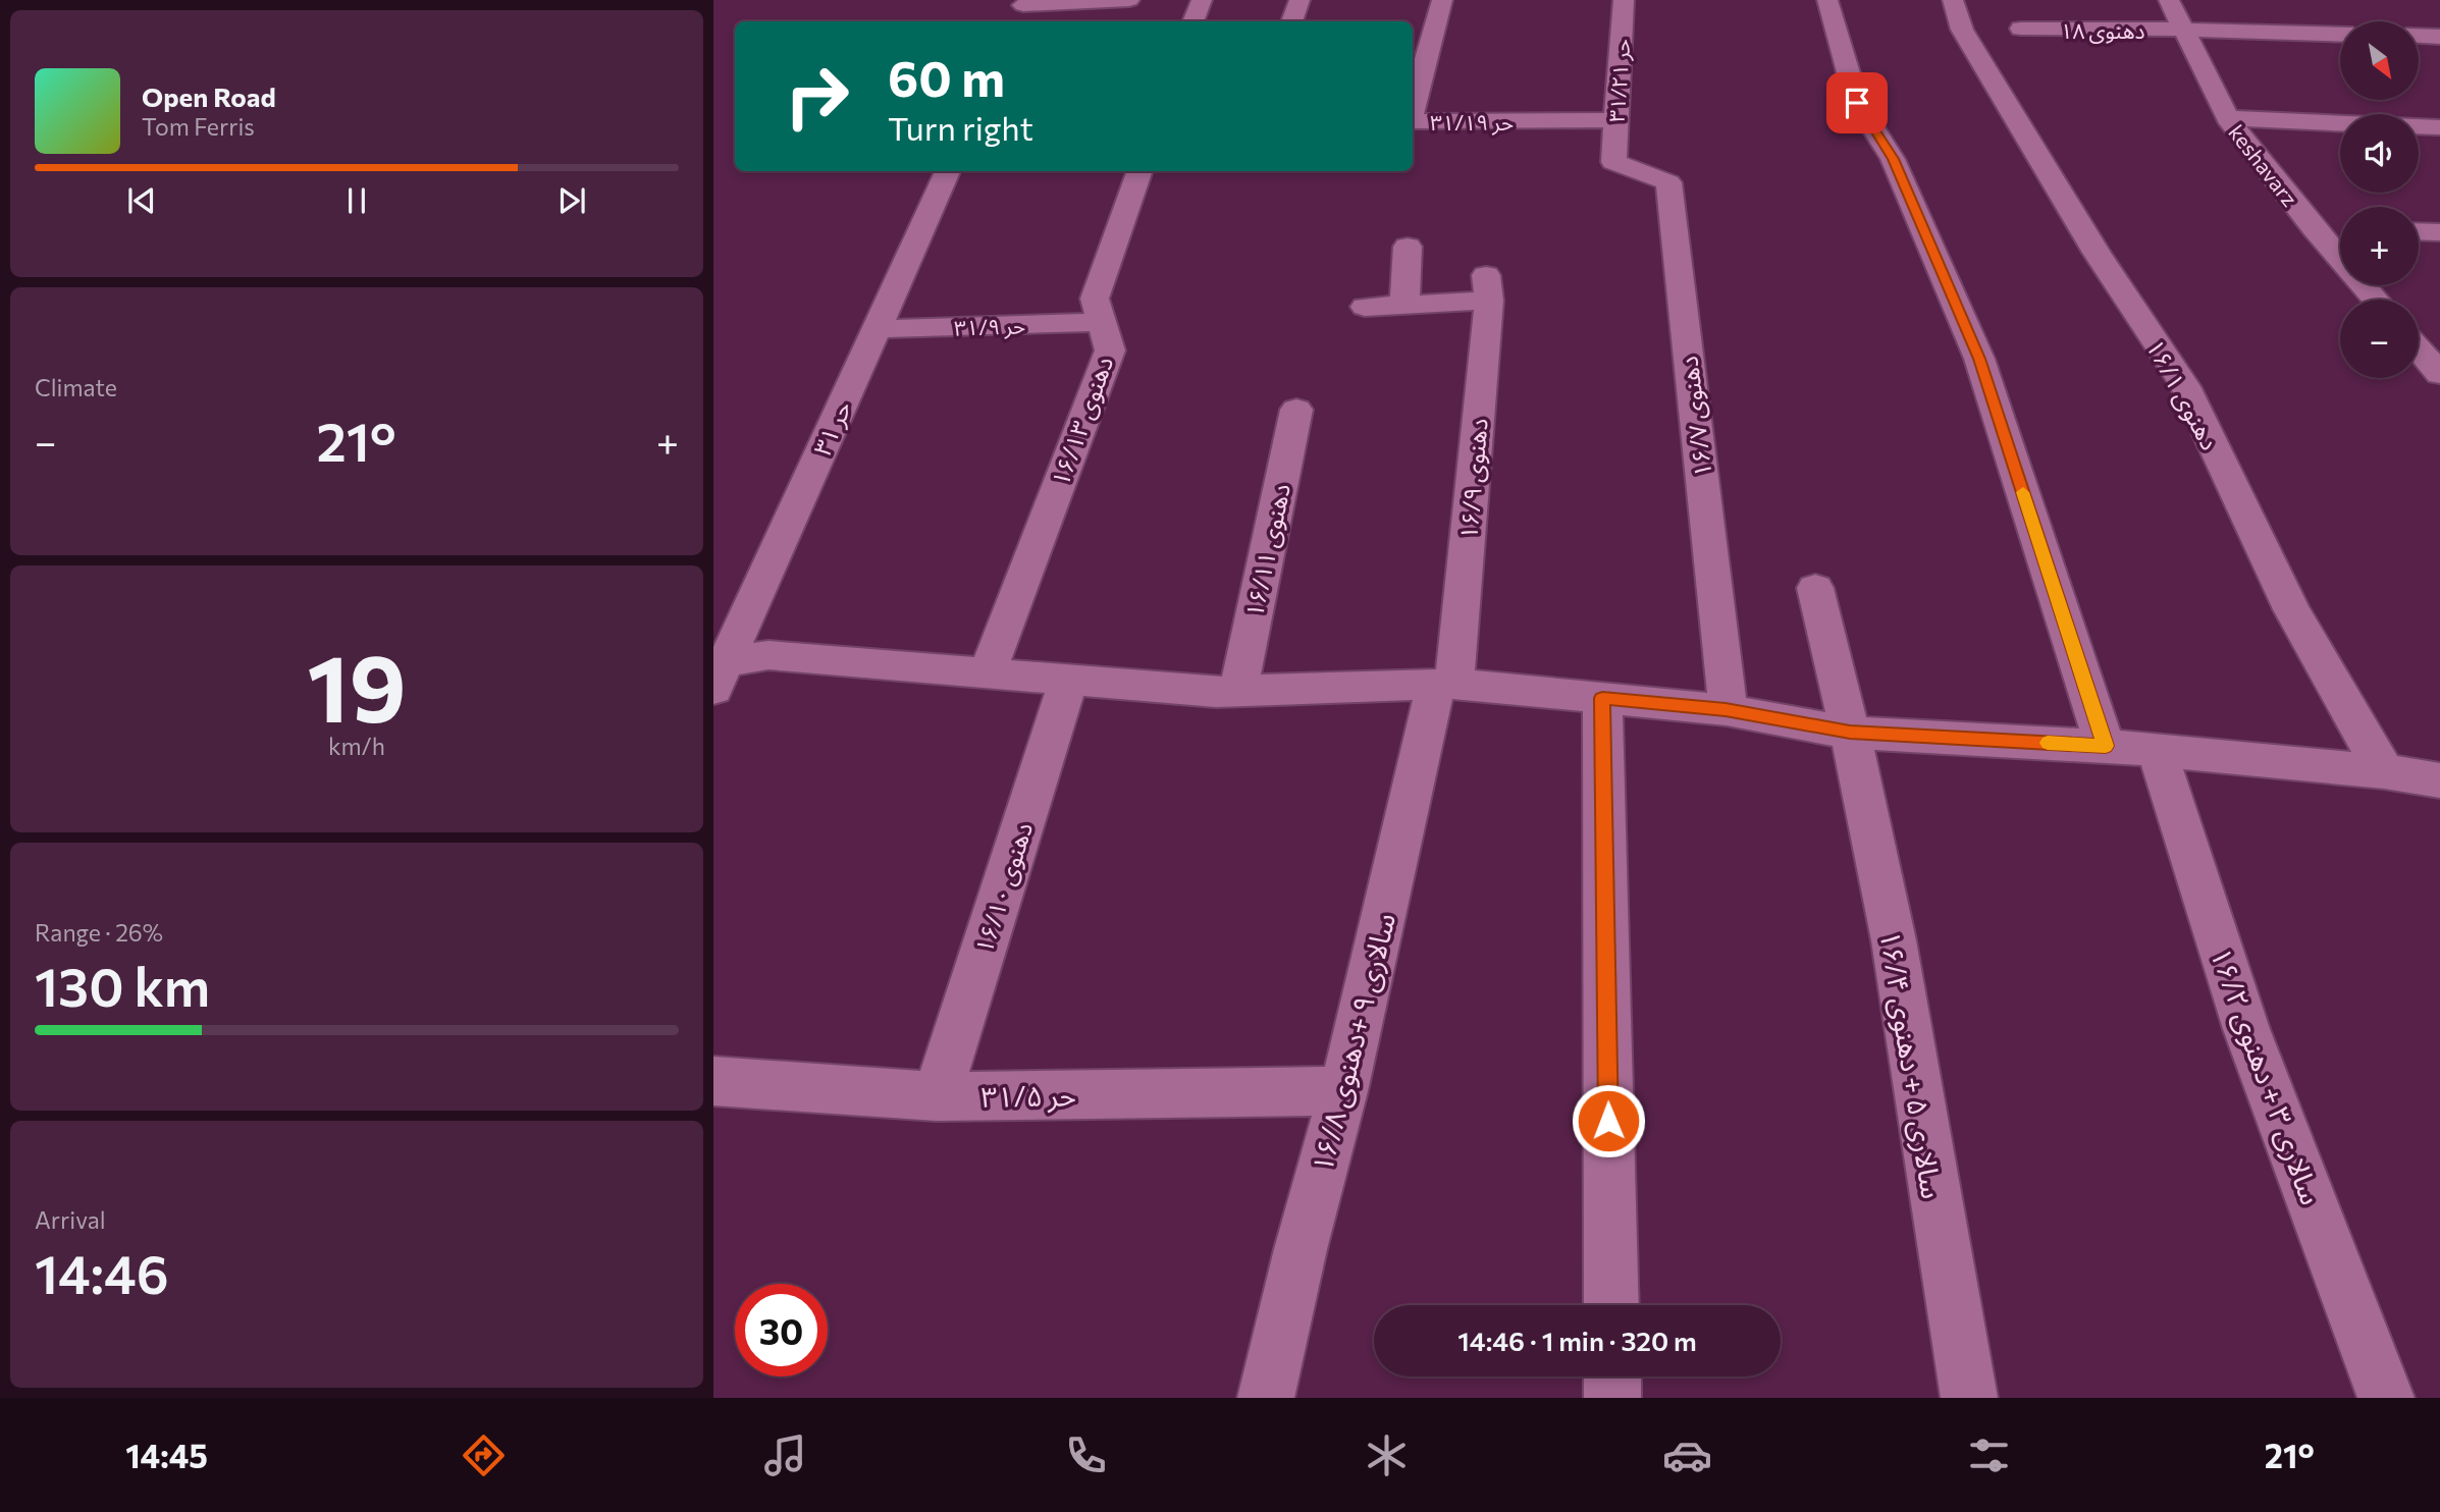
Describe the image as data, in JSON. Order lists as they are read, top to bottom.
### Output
{
  "streets": {
    "street": [
      "دهنوی ۱۸",
      "حر ۳۱/۲۱",
      "حر ۳۱/۱۹",
      "keshavarz",
      "حر ۳۱/۹",
      "دهنوی ۱۶/۱",
      "دهنوی ۱۶/۷",
      "دهنوی ۱۶/۱۳",
      "حر ۳۱",
      "دهنوی ۱۶/۹",
      "دهنوی ۱۶/۱۱",
      "دهنوی ۱۶/۱۰",
      "سالاری ۹ +دهنوی ۱۶/۸",
      "سالاری ۵ + دهنوی ۱۶/۴",
      "سالاری ۳ + دهنوی ۱۶/۲",
      "حر ۳۱/۵"
    ]
  },
  "crossings": [
    ["دهنوی ۱۸", "keshavarz"],
    ["حر ۳۱/۲۱", "حر ۳۱/۱۹"],
    ["حر ۳۱/۲۱", "دهنوی ۱۶/۷"],
    ["حر ۳۱/۹", "دهنوی ۱۶/۱۳"],
    ["حر ۳۱/۹", "حر ۳۱"],
    ["دهنوی ۱۶/۹", "سالاری ۹ +دهنوی ۱۶/۸"],
    ["دهنوی ۱۶/۱۰", "حر ۳۱/۵"],
    ["سالاری ۹ +دهنوی ۱۶/۸", "حر ۳۱/۵"]
  ],
  "north": "bottom right",
  "page": {
    "map_buttons": ["+", "−"],
    "turn": ["60 m", "Turn right"],
    "song": ["Open Road", "Tom Ferris"],
    "tile": [
      "Climate",
      ["19", "km/h"],
      ["Range · 26%", "130 km"],
      ["Arrival", "14:46"]
    ],
    "heat": ["−", "21°", "+"],
    "limit": "30",
    "trip": "14:46 · 1 min · 320 m",
    "tabs": ["14:45", "21°"]
  }
}
